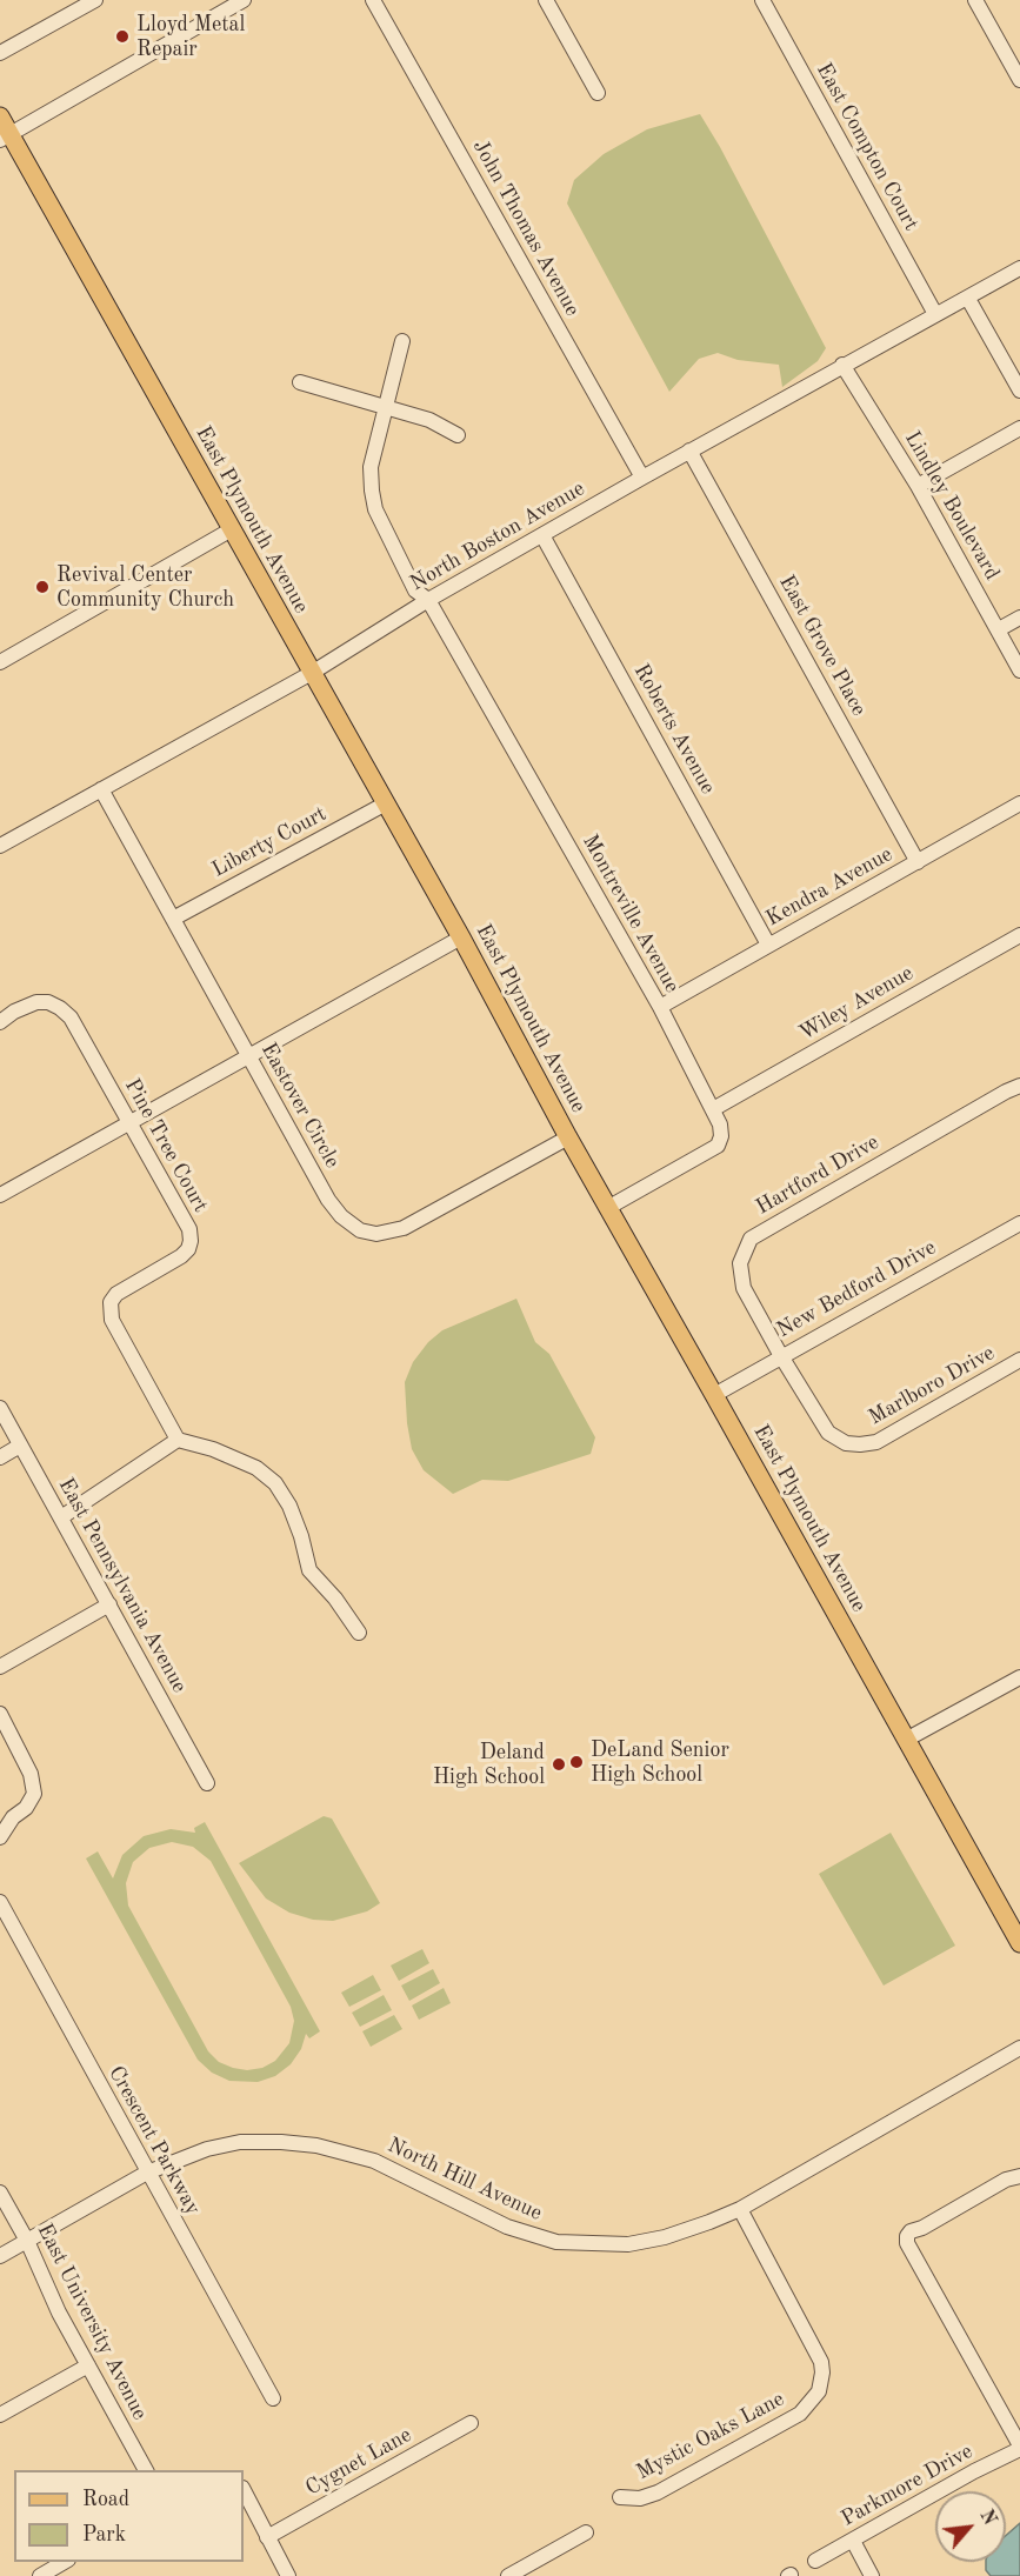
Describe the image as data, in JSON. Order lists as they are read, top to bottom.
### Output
{
  "streets": {
    "main road": ["East Plymouth Avenue"],
    "street": [
      "East Compton Court",
      "John Thomas Avenue",
      "Lindley Boulevard",
      "North Boston Avenue",
      "East Grove Place",
      "Roberts Avenue",
      "Liberty Court",
      "Kendra Avenue",
      "Montreville Avenue",
      "Wiley Avenue",
      "Eastover Circle",
      "Pine Tree Court",
      "Hartford Drive",
      "New Bedford Drive",
      "Marlboro Drive",
      "East Pennsylvania Avenue",
      "Crescent Parkway",
      "North Hill Avenue",
      "East University Avenue",
      "Mystic Oaks Lane",
      "Cygnet Lane",
      "Parkmore Drive"
    ]
  },
  "crossings": [
    ["East Compton Court", "North Boston Avenue"],
    ["John Thomas Avenue", "North Boston Avenue"],
    ["Lindley Boulevard", "North Boston Avenue"],
    ["East Plymouth Avenue", "North Boston Avenue"],
    ["East Plymouth Avenue", "Liberty Court"],
    ["East Plymouth Avenue", "Montreville Avenue"],
    ["East Plymouth Avenue", "Eastover Circle"],
    ["East Plymouth Avenue", "New Bedford Drive"],
    ["North Boston Avenue", "East Grove Place"],
    ["North Boston Avenue", "Roberts Avenue"],
    ["North Boston Avenue", "Montreville Avenue"],
    ["North Boston Avenue", "Eastover Circle"],
    ["East Grove Place", "Kendra Avenue"],
    ["Roberts Avenue", "Kendra Avenue"],
    ["Liberty Court", "Eastover Circle"],
    ["Kendra Avenue", "Montreville Avenue"],
    ["Montreville Avenue", "Wiley Avenue"],
    ["Hartford Drive", "New Bedford Drive"],
    ["Hartford Drive", "Marlboro Drive"],
    ["New Bedford Drive", "Marlboro Drive"],
    ["Crescent Parkway", "North Hill Avenue"],
    ["North Hill Avenue", "East University Avenue"],
    ["North Hill Avenue", "Mystic Oaks Lane"]
  ],
  "places": [
    "Lloyd Metal Repair",
    "Revival Center Community Church",
    "DeLand Senior High School",
    "Deland High School"
  ],
  "legend": ["Road", "Park"],
  "north": "top right"
}
